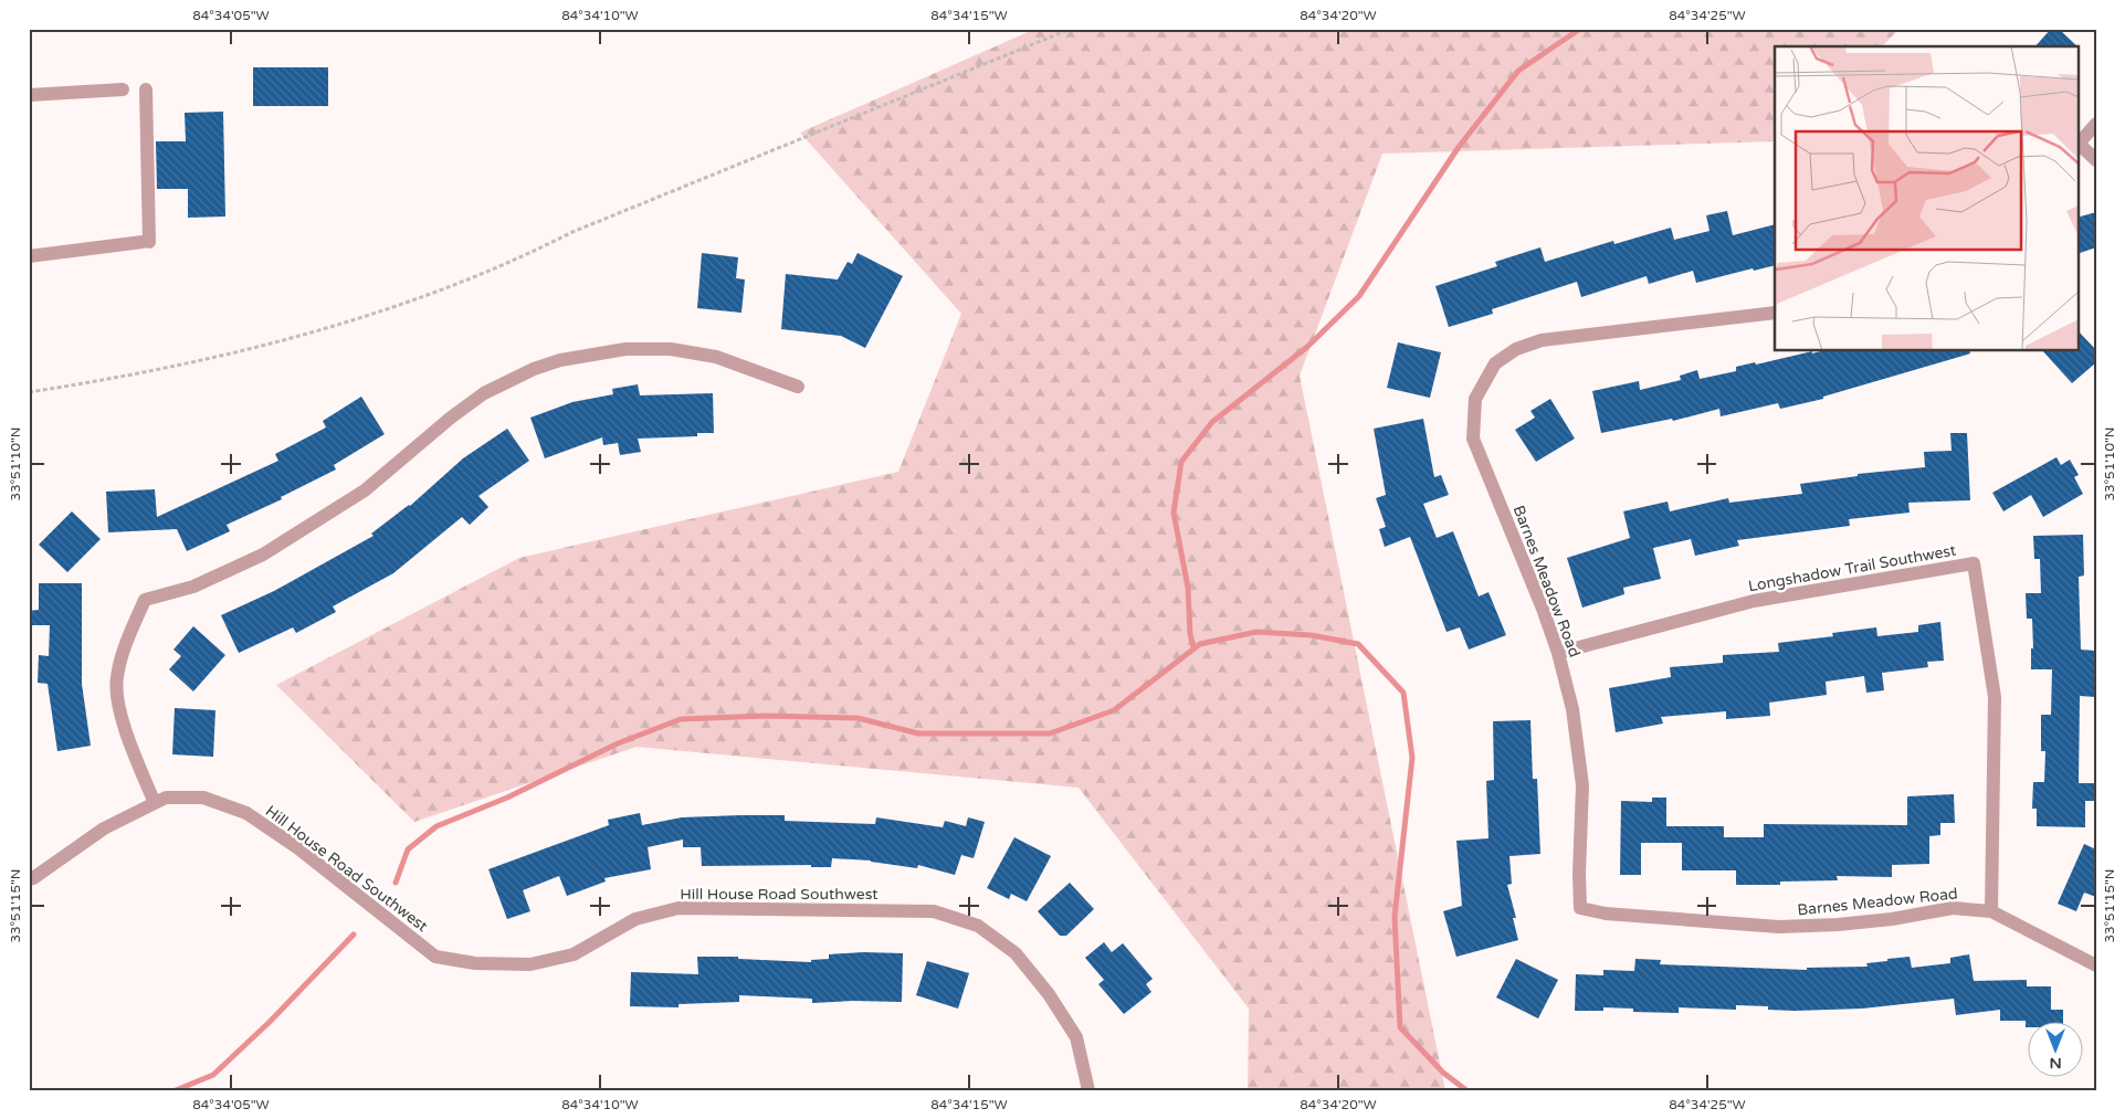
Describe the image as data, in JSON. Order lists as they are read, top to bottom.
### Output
{
  "streets": {
    "street": ["Longshadow Trail Southwest", "Barnes Meadow Road", "Hill House Road Southwest"]
  },
  "crossings": [
    ["Longshadow Trail Southwest", "Barnes Meadow Road"]
  ],
  "north": "bottom",
  "coordinates": [
    "84°34'05\"W",
    "84°34'10\"W",
    "84°34'15\"W",
    "84°34'20\"W",
    "84°34'25\"W",
    "33°51'10\"N",
    "33°51'15\"N"
  ]
}
